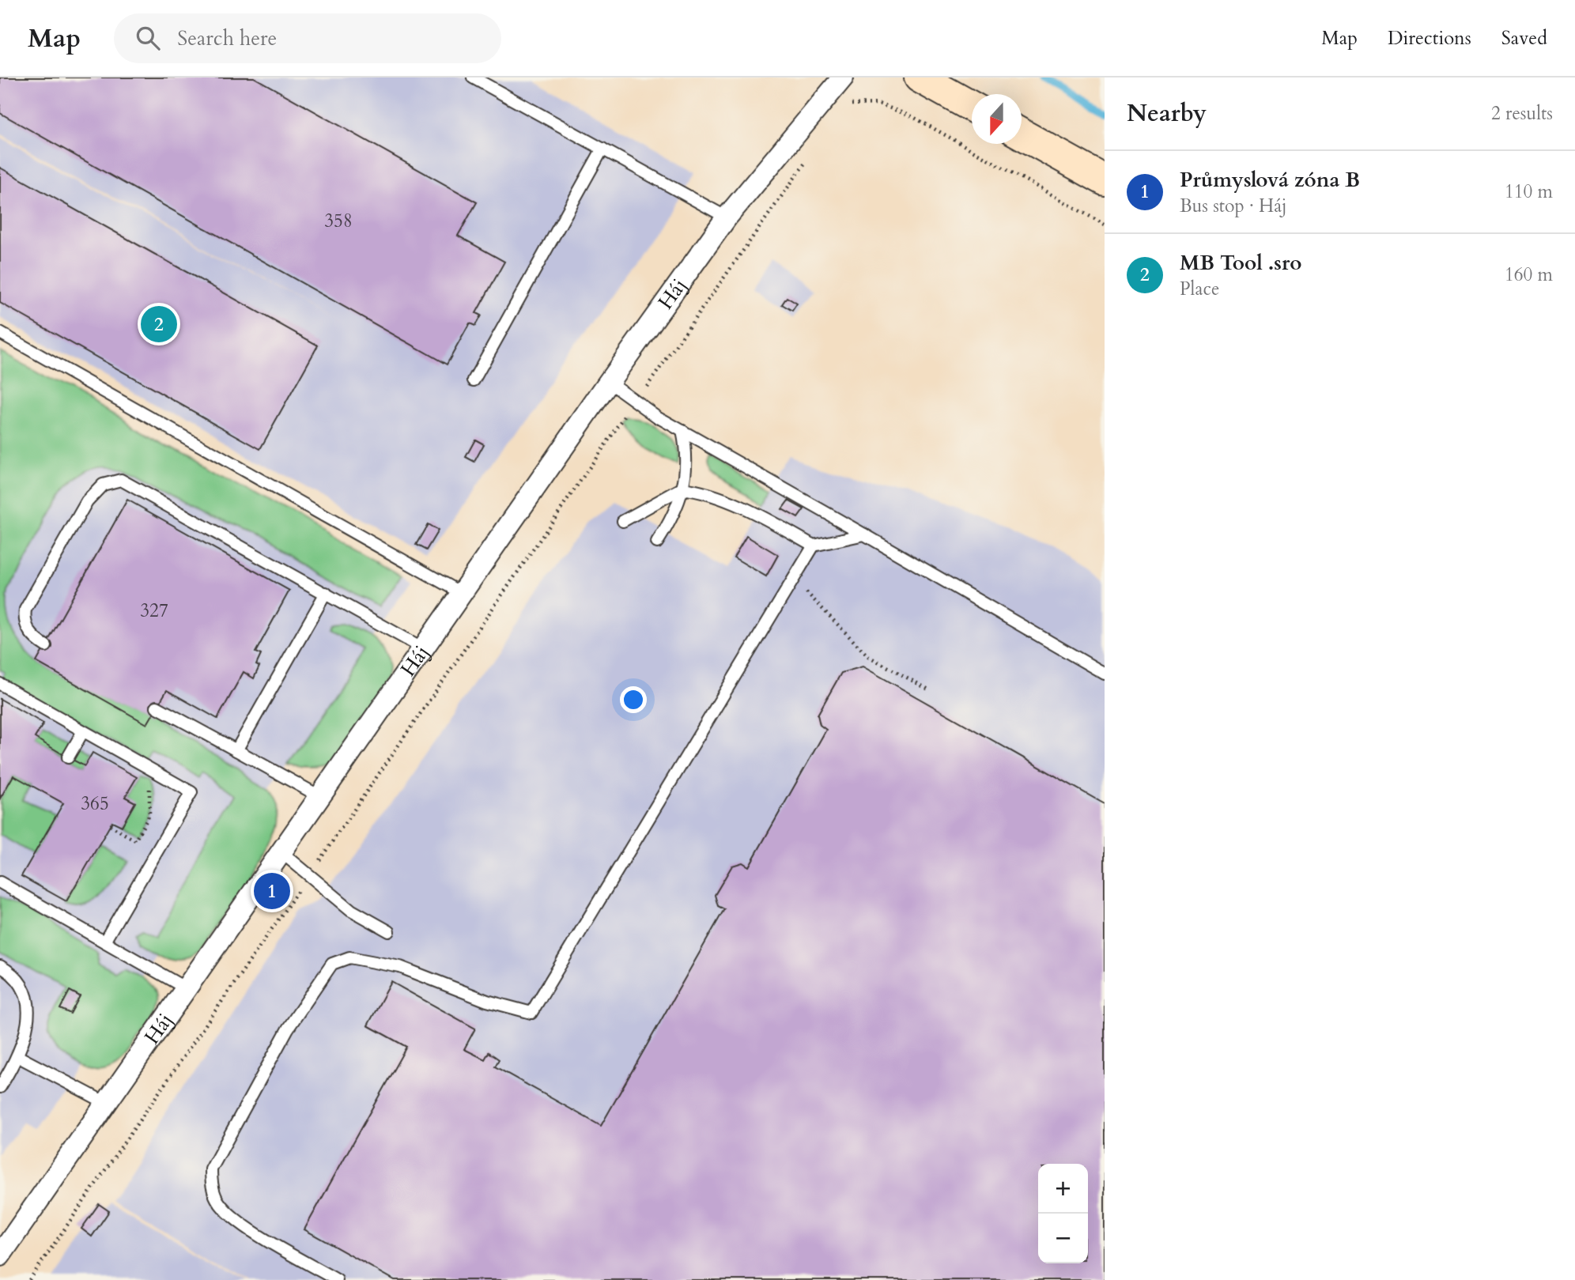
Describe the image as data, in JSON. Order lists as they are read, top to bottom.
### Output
{
  "streets": {
    "street": ["Háj"]
  },
  "house_numbers": ["358", "327", "365"],
  "north": "bottom",
  "page": {
    "header": "Map",
    "search": "Search here",
    "nav": ["Map", "Directions", "Saved"],
    "heading": ["Nearby", "2 results"],
    "list": [
      {
        "mark": "1",
        "name": "Průmyslová zóna B",
        "note": "Bus stop · Háj",
        "value": "110 m"
      },
      {
        "mark": "2",
        "name": "MB Tool .sro",
        "note": "Place",
        "value": "160 m"
      }
    ],
    "pins": ["2", "1"],
    "map_buttons": ["+", "−"]
  }
}
